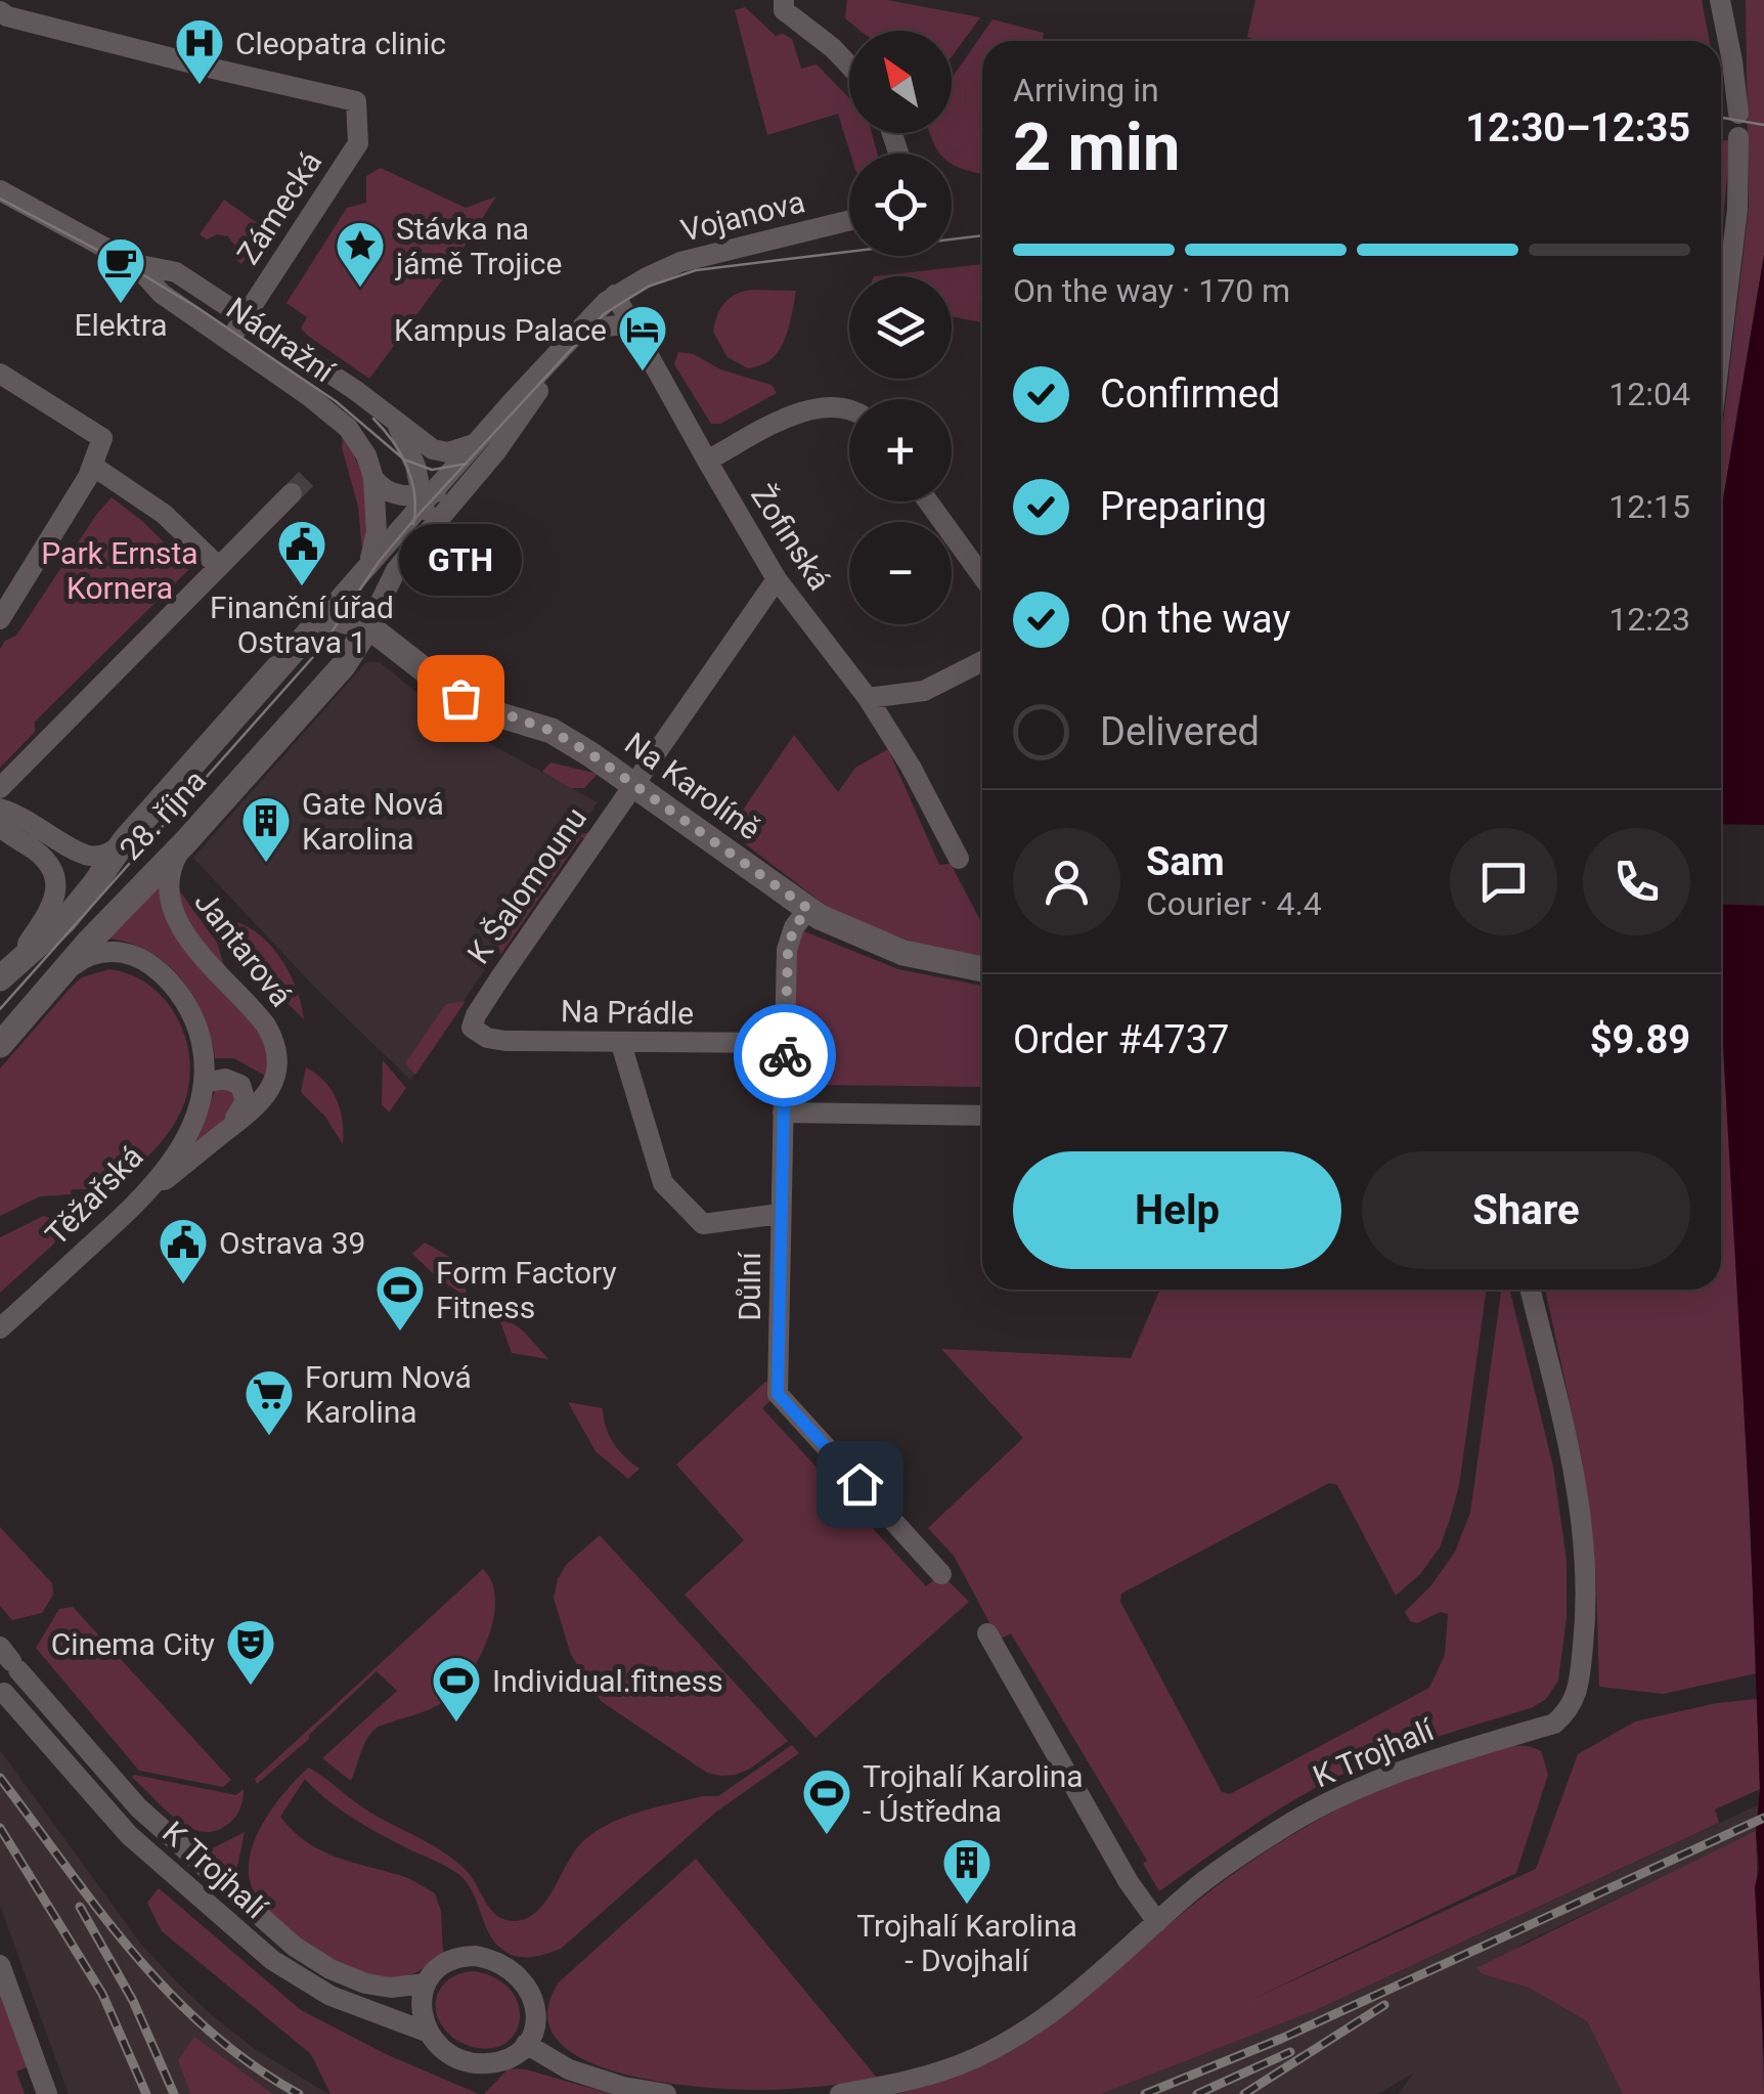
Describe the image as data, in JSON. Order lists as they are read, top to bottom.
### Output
{
  "streets": {
    "street": [
      "Zámecká",
      "Vojanova",
      "Nádražní",
      "Žofinská",
      "Na Karolíně",
      "28. října",
      "K Šalomounu",
      "Jantarová",
      "Na Prádle",
      "Těžařská",
      "Důlní",
      "K Trojhalí"
    ]
  },
  "crossings": [
    ["Zámecká", "Nádražní"],
    ["Vojanova", "Žofinská"],
    ["Vojanova", "28. října"],
    ["Nádražní", "28. října"],
    ["Žofinská", "28. října"],
    ["Žofinská", "K Šalomounu"],
    ["Na Karolíně", "28. října"],
    ["Na Karolíně", "K Šalomounu"],
    ["28. října", "Jantarová"],
    ["28. října", "Těžařská"],
    ["K Šalomounu", "Na Prádle"],
    ["Jantarová", "Těžařská"]
  ],
  "parks": ["Park Ernsta Kornera"],
  "places": {
    "hospital": ["Cleopatra clinic"],
    "place": ["Stávka na jámě Trojice"],
    "cafe": ["Elektra"],
    "hotel": ["Kampus Palace"],
    "public building": ["Finanční úřad Ostrava 1", "Ostrava 39"],
    "other": ["GTH"],
    "building": ["Gate Nová Karolina", "Trojhalí Karolina - Dvojhalí"],
    "sports": ["Form Factory Fitness", "Individual.fitness", "Trojhalí Karolina - Ústředna"],
    "supermarket": ["Forum Nová Karolina"],
    "theatre": ["Cinema City"]
  },
  "north": "top left",
  "page": {
    "map_buttons": ["+", "−"],
    "heading": ["2 min", "Arriving in", "12:30–12:35"],
    "panel": [
      "Sam",
      "Courier · 4.4",
      "Order #4737",
      "$9.89"
    ],
    "bar": "On the way · 170 m",
    "list": [
      ["Confirmed", "12:04"],
      ["Preparing", "12:15"],
      ["On the way", "12:23"],
      "Delivered"
    ],
    "bubble": "GTH",
    "buttons": ["Help", "Share"]
  }
}
